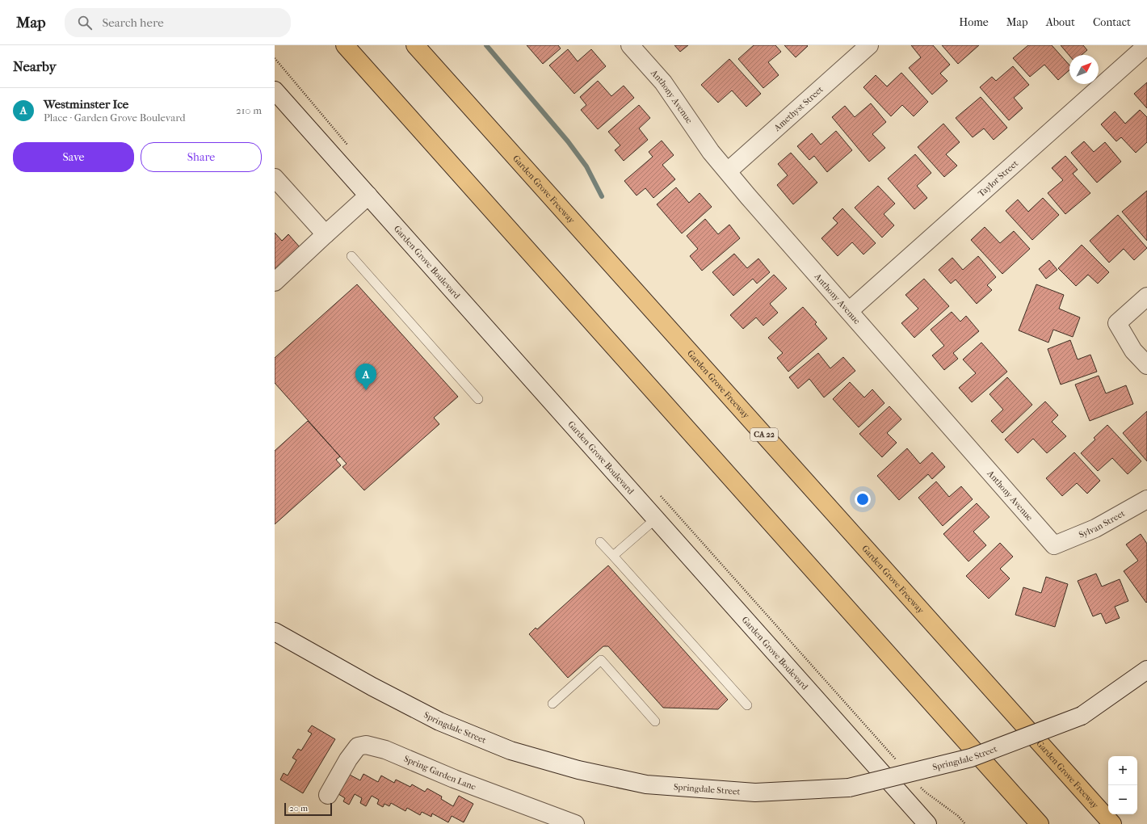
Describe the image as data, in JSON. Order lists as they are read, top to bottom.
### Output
{
  "streets": {
    "highway": ["Garden Grove Freeway", "CA 22"],
    "street": [
      "Anthony Avenue",
      "Amethyst Street",
      "Taylor Street",
      "Garden Grove Boulevard",
      "Sylvan Street",
      "Springdale Street",
      "Spring Garden Lane"
    ]
  },
  "crossings": [
    ["Anthony Avenue", "Amethyst Street"],
    ["Anthony Avenue", "Taylor Street"],
    ["Anthony Avenue", "Sylvan Street"]
  ],
  "scale_bar": "20 m",
  "north": "top right",
  "page": {
    "header": "Map",
    "search": "Search here",
    "nav": [
      "Home",
      "Map",
      "About",
      "Contact"
    ],
    "heading": "Nearby",
    "list": [
      {
        "mark": "A",
        "name": "Westminster Ice",
        "note": "Place · Garden Grove Boulevard",
        "value": "210 m"
      }
    ],
    "buttons": ["Save", "Share"],
    "pins": "A",
    "map_buttons": ["+", "−"],
    "scale": "20 m"
  }
}
